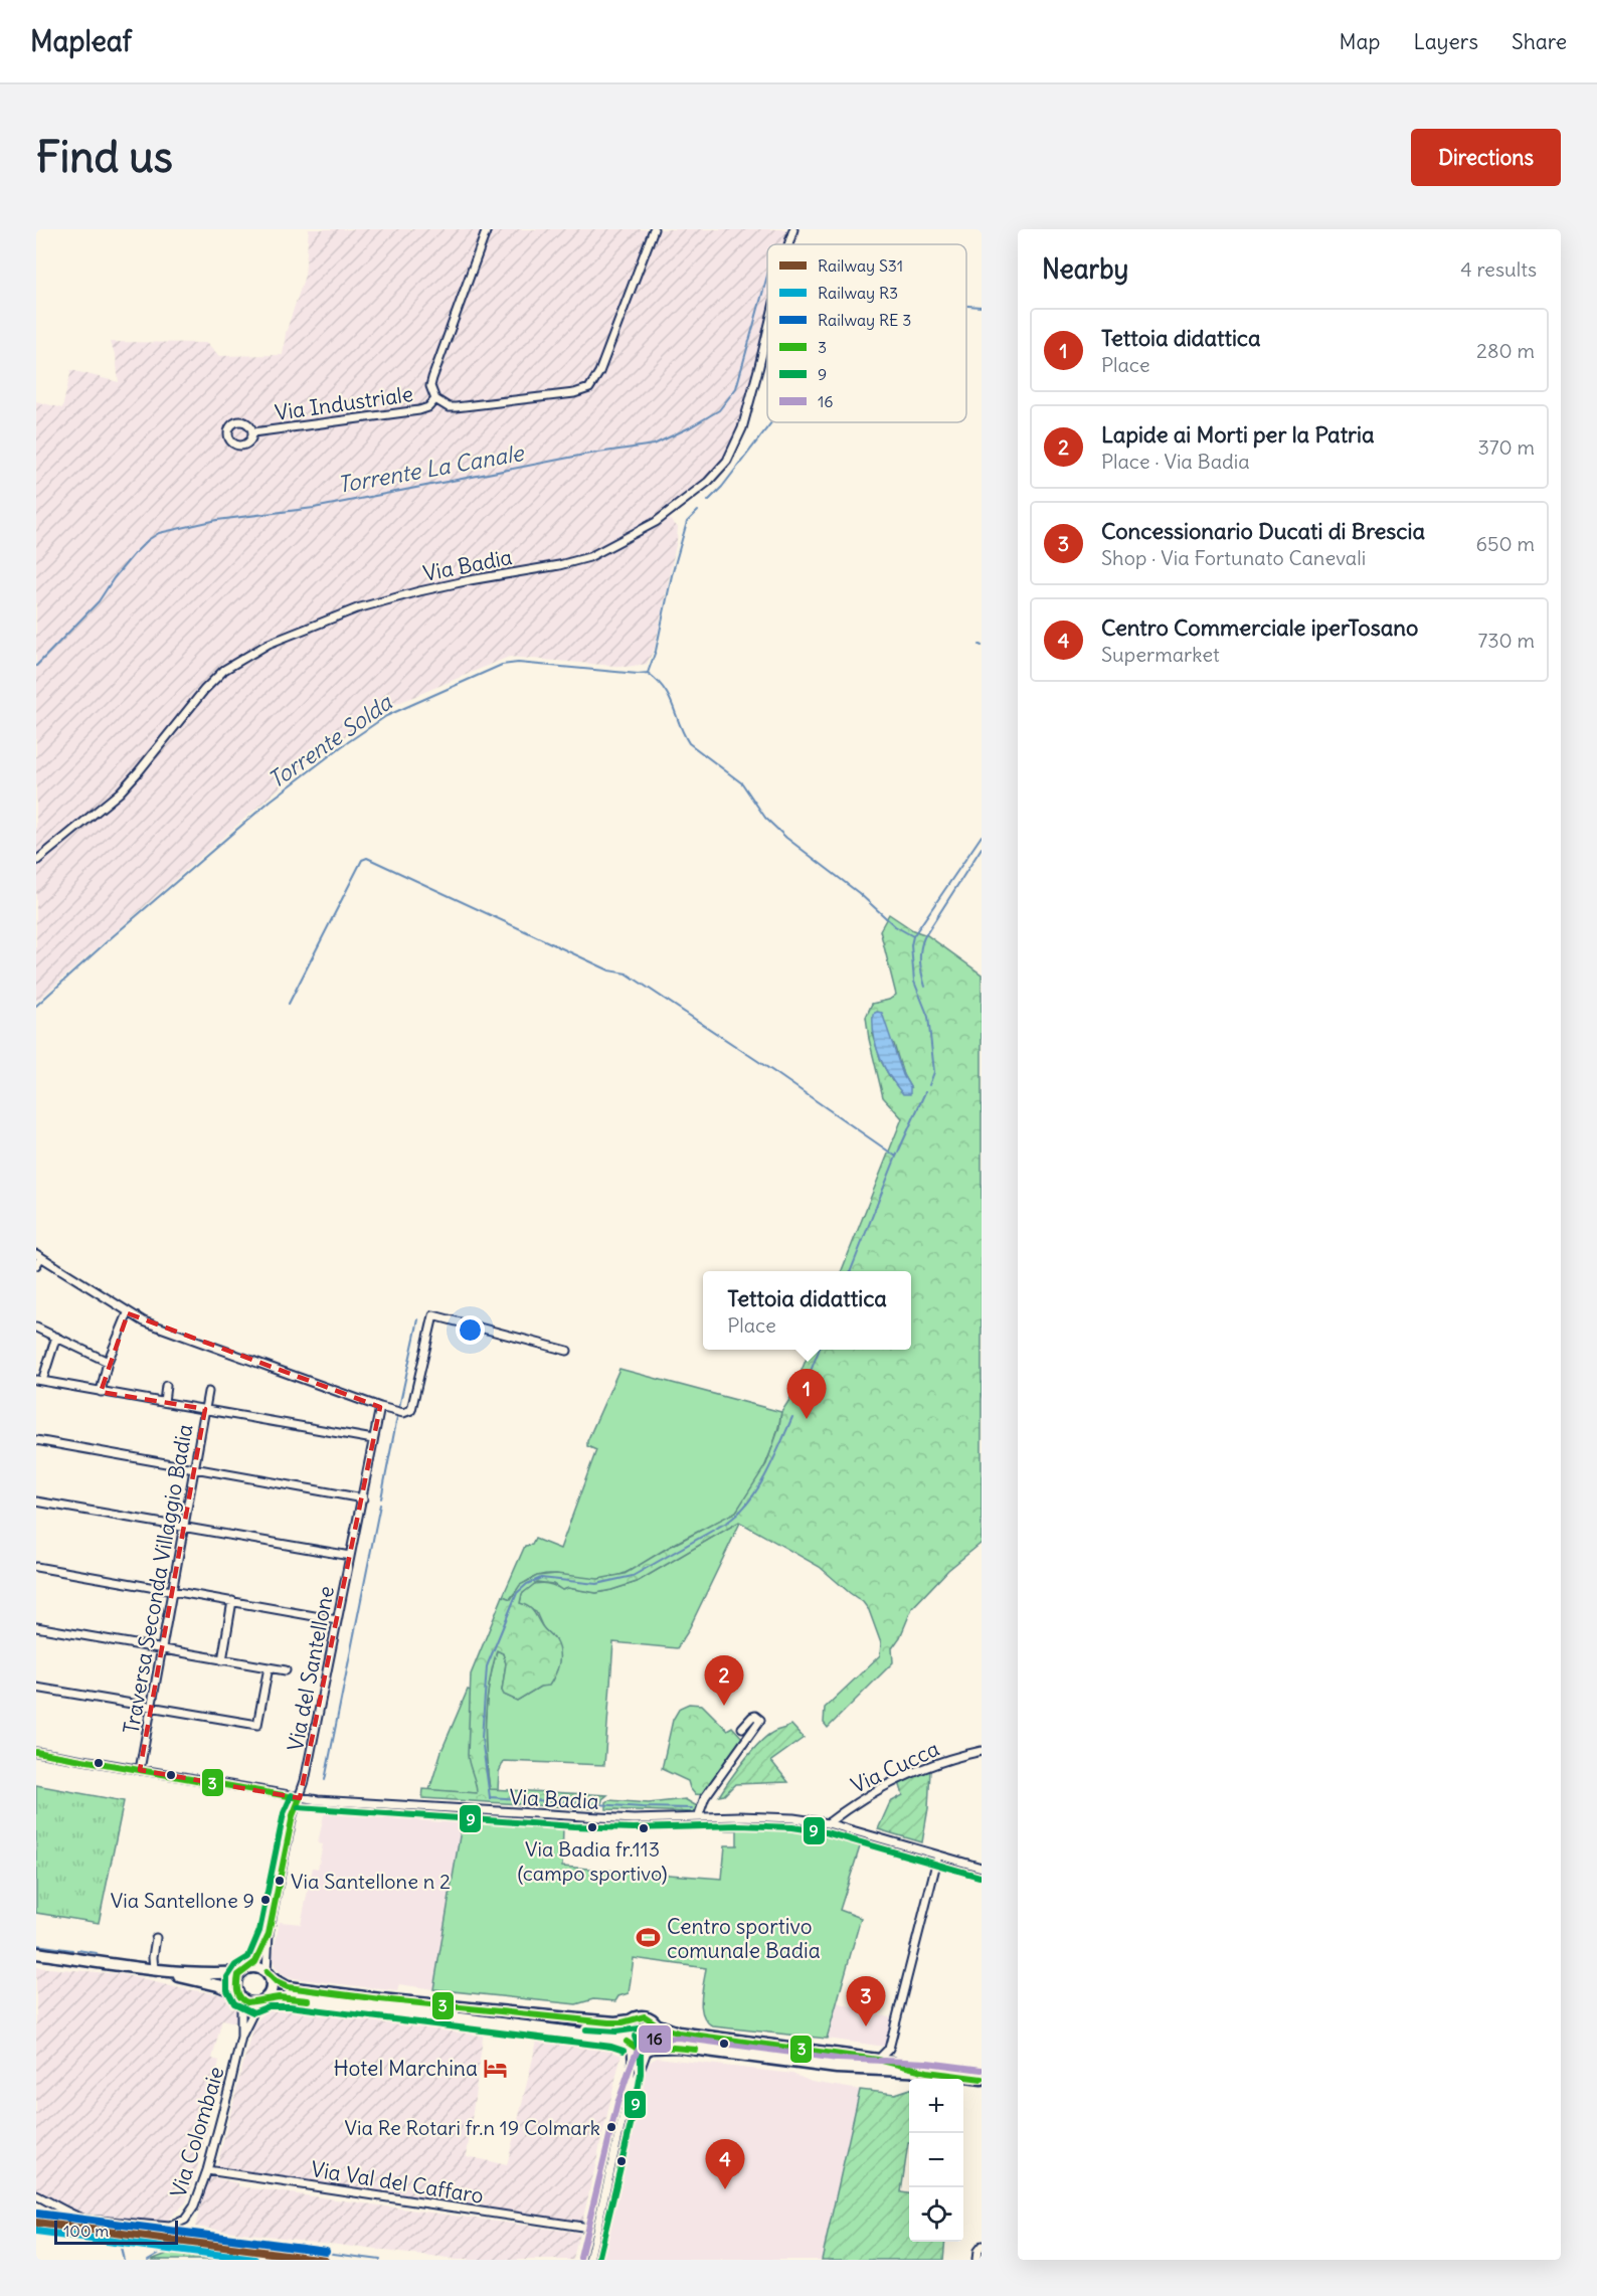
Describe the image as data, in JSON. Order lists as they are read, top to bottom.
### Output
{
  "streets": {
    "street": [
      "Via Industriale",
      "Via Badia",
      "Traversa Seconda Villaggio Badia",
      "Via del Santellone",
      "Via Cucca",
      "Via Colombaie",
      "Via Val del Caffaro"
    ]
  },
  "crossings": [
    ["Via Badia", "Traversa Seconda Villaggio Badia"],
    ["Via Badia", "Via del Santellone"],
    ["Via Badia", "Via Cucca"],
    ["Via del Santellone", "Via Colombaie"],
    ["Via Colombaie", "Via Val del Caffaro"]
  ],
  "water": ["Torrente La Canale", "Torrente Solda"],
  "places": {
    "other": [
      "Via Badia fr.113 (campo sportivo)",
      "Via Santellone n 2",
      "Via Santellone 9",
      "Via Re Rotari fr.n 19 Colmark"
    ],
    "sports": ["Centro sportivo comunale Badia"],
    "hotel": ["Hotel Marchina"]
  },
  "lines": [
    "transit line 3",
    "transit line 9",
    "transit line 16",
    "rail line S31",
    "rail line R3"
  ],
  "legend": [
    "Railway S31",
    "Railway R3",
    "Railway RE 3",
    "3",
    "9",
    "16"
  ],
  "scale_bar": "100 m",
  "page": {
    "header": "Mapleaf",
    "nav": ["Map", "Layers", "Share"],
    "buttons": "Directions",
    "title": "Find us",
    "heading": ["Nearby", "4 results"],
    "list": [
      {
        "mark": "1",
        "name": "Tettoia didattica",
        "note": "Place",
        "value": "280 m"
      },
      {
        "mark": "2",
        "name": "Lapide ai Morti per la Patria",
        "note": "Place · Via Badia",
        "value": "370 m"
      },
      {
        "mark": "3",
        "name": "Concessionario Ducati di Brescia",
        "note": "Shop · Via Fortunato Canevali",
        "value": "650 m"
      },
      {
        "mark": "4",
        "name": "Centro Commerciale iperTosano",
        "note": "Supermarket",
        "value": "730 m"
      }
    ],
    "popup": ["Tettoia didattica", "Place"],
    "pins": [
      "1",
      "2",
      "3",
      "4"
    ],
    "map_buttons": ["+", "−"],
    "scale": "100 m"
  }
}
